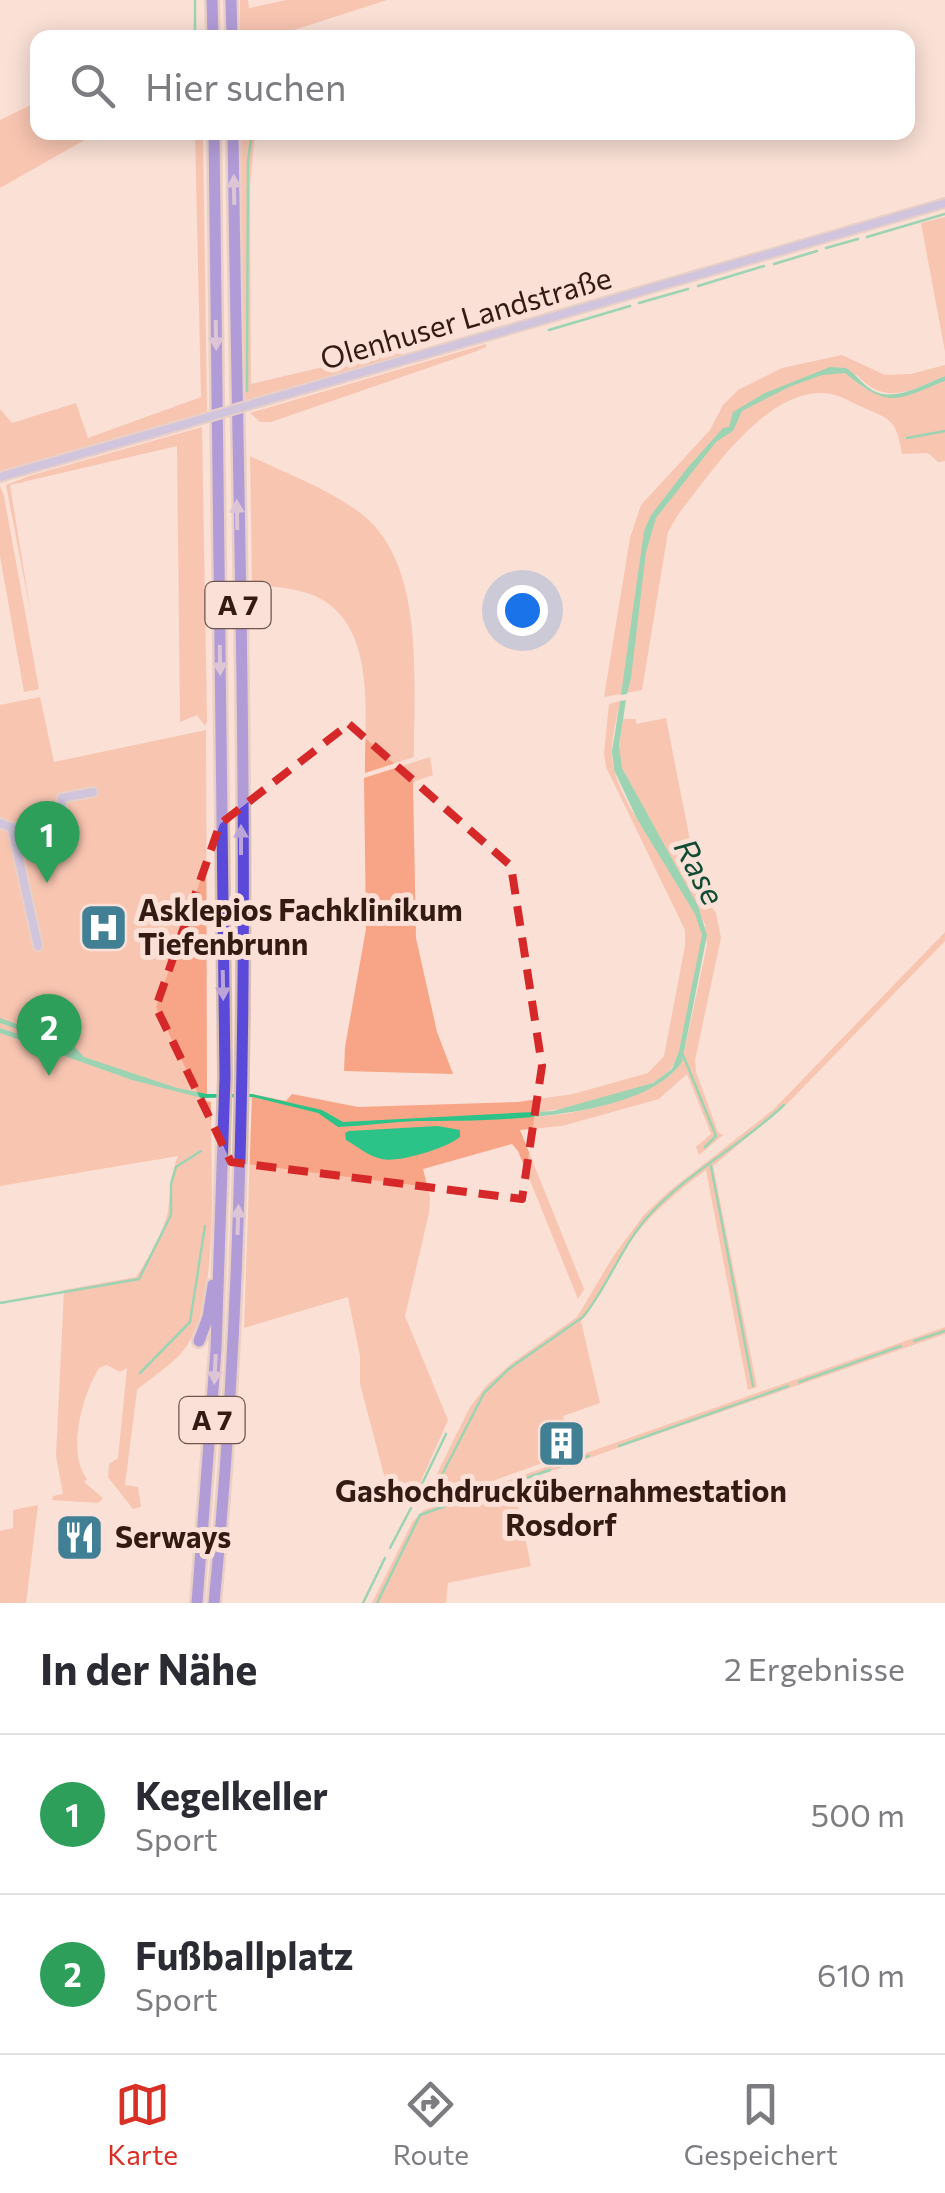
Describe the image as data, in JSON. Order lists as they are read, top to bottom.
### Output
{
  "streets": {
    "highway": ["A 7"],
    "street": ["Olenhuser Landstraße"]
  },
  "water": ["Rase"],
  "places": {
    "hospital": ["Asklepios Fachklinikum Tiefenbrunn"],
    "building": ["Gashochdruckübernahmestation Rosdorf"],
    "restaurant": ["Serways"]
  },
  "page": {
    "search": "Hier suchen",
    "pins": ["1", "2"],
    "heading": ["In der Nähe", "2 Ergebnisse"],
    "list": [
      {
        "mark": "1",
        "name": "Kegelkeller",
        "note": "Sport",
        "value": "500 m"
      },
      {
        "mark": "2",
        "name": "Fußballplatz",
        "note": "Sport",
        "value": "610 m"
      }
    ],
    "nav": ["Karte", "Route", "Gespeichert"]
  }
}
